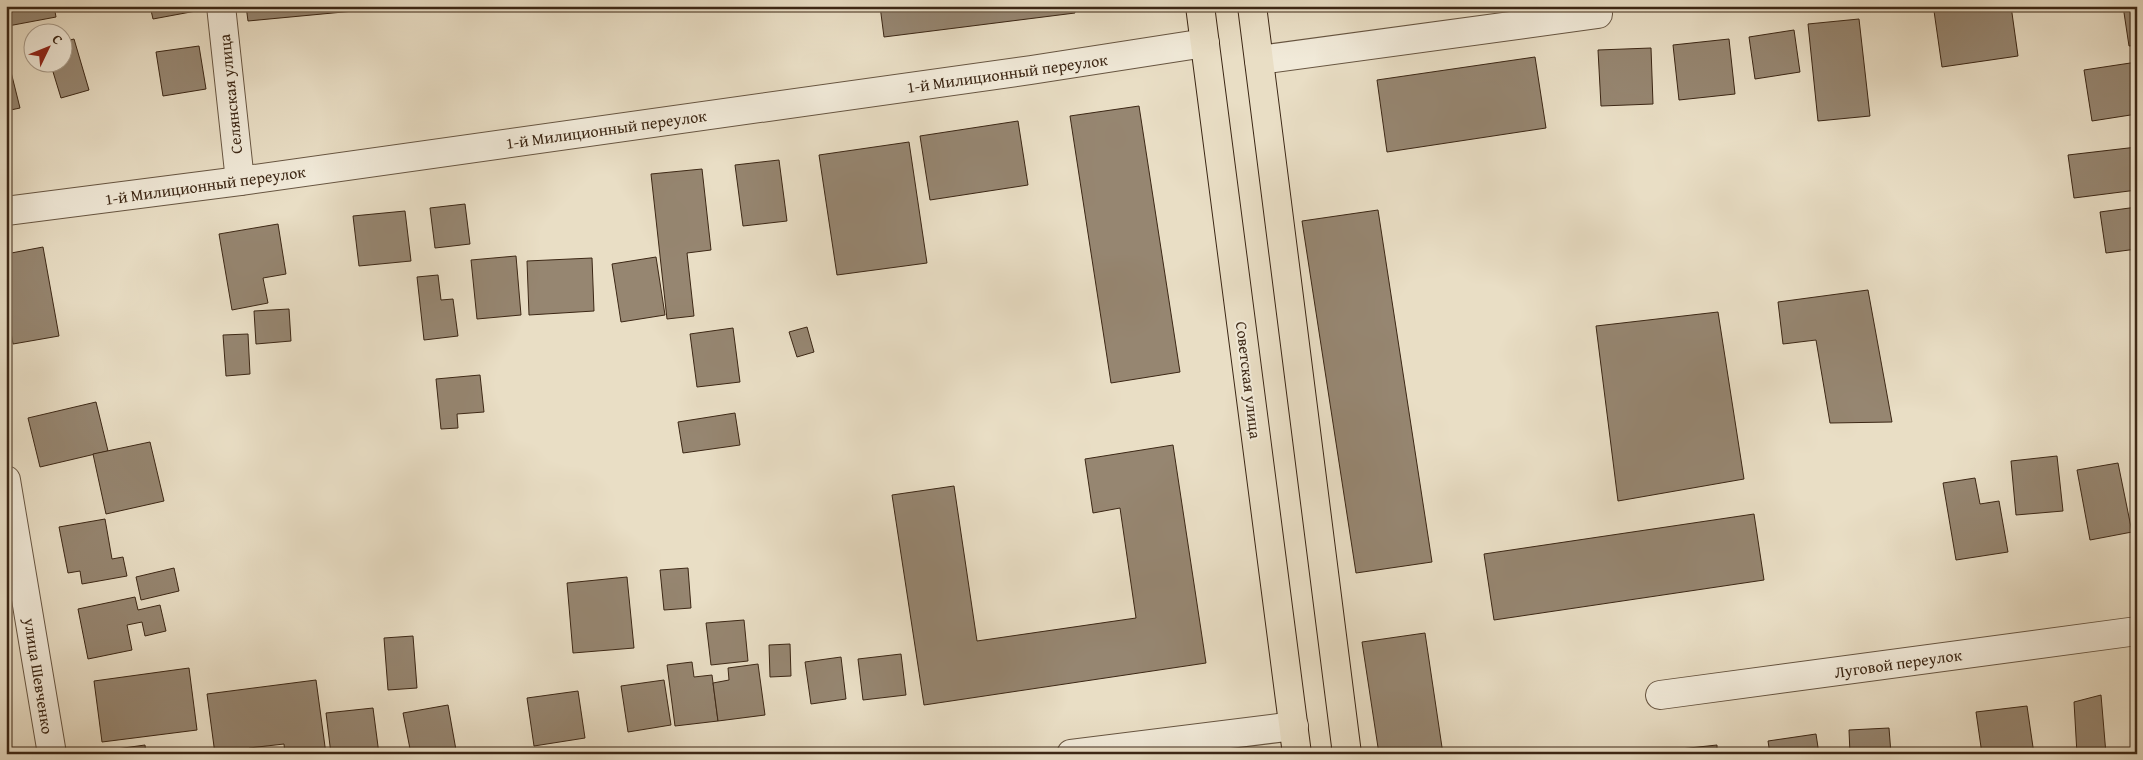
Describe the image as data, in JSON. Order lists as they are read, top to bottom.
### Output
{
  "streets": {
    "main road": ["Советская улица"],
    "street": [
      "1-й Милиционный переулок",
      "Селянская улица",
      "Луговой переулок",
      "улица Шевченко"
    ]
  },
  "crossings": [
    ["1-й Милиционный переулок", "Селянская улица"],
    ["1-й Милиционный переулок", "Советская улица"]
  ],
  "north": "top right"
}
